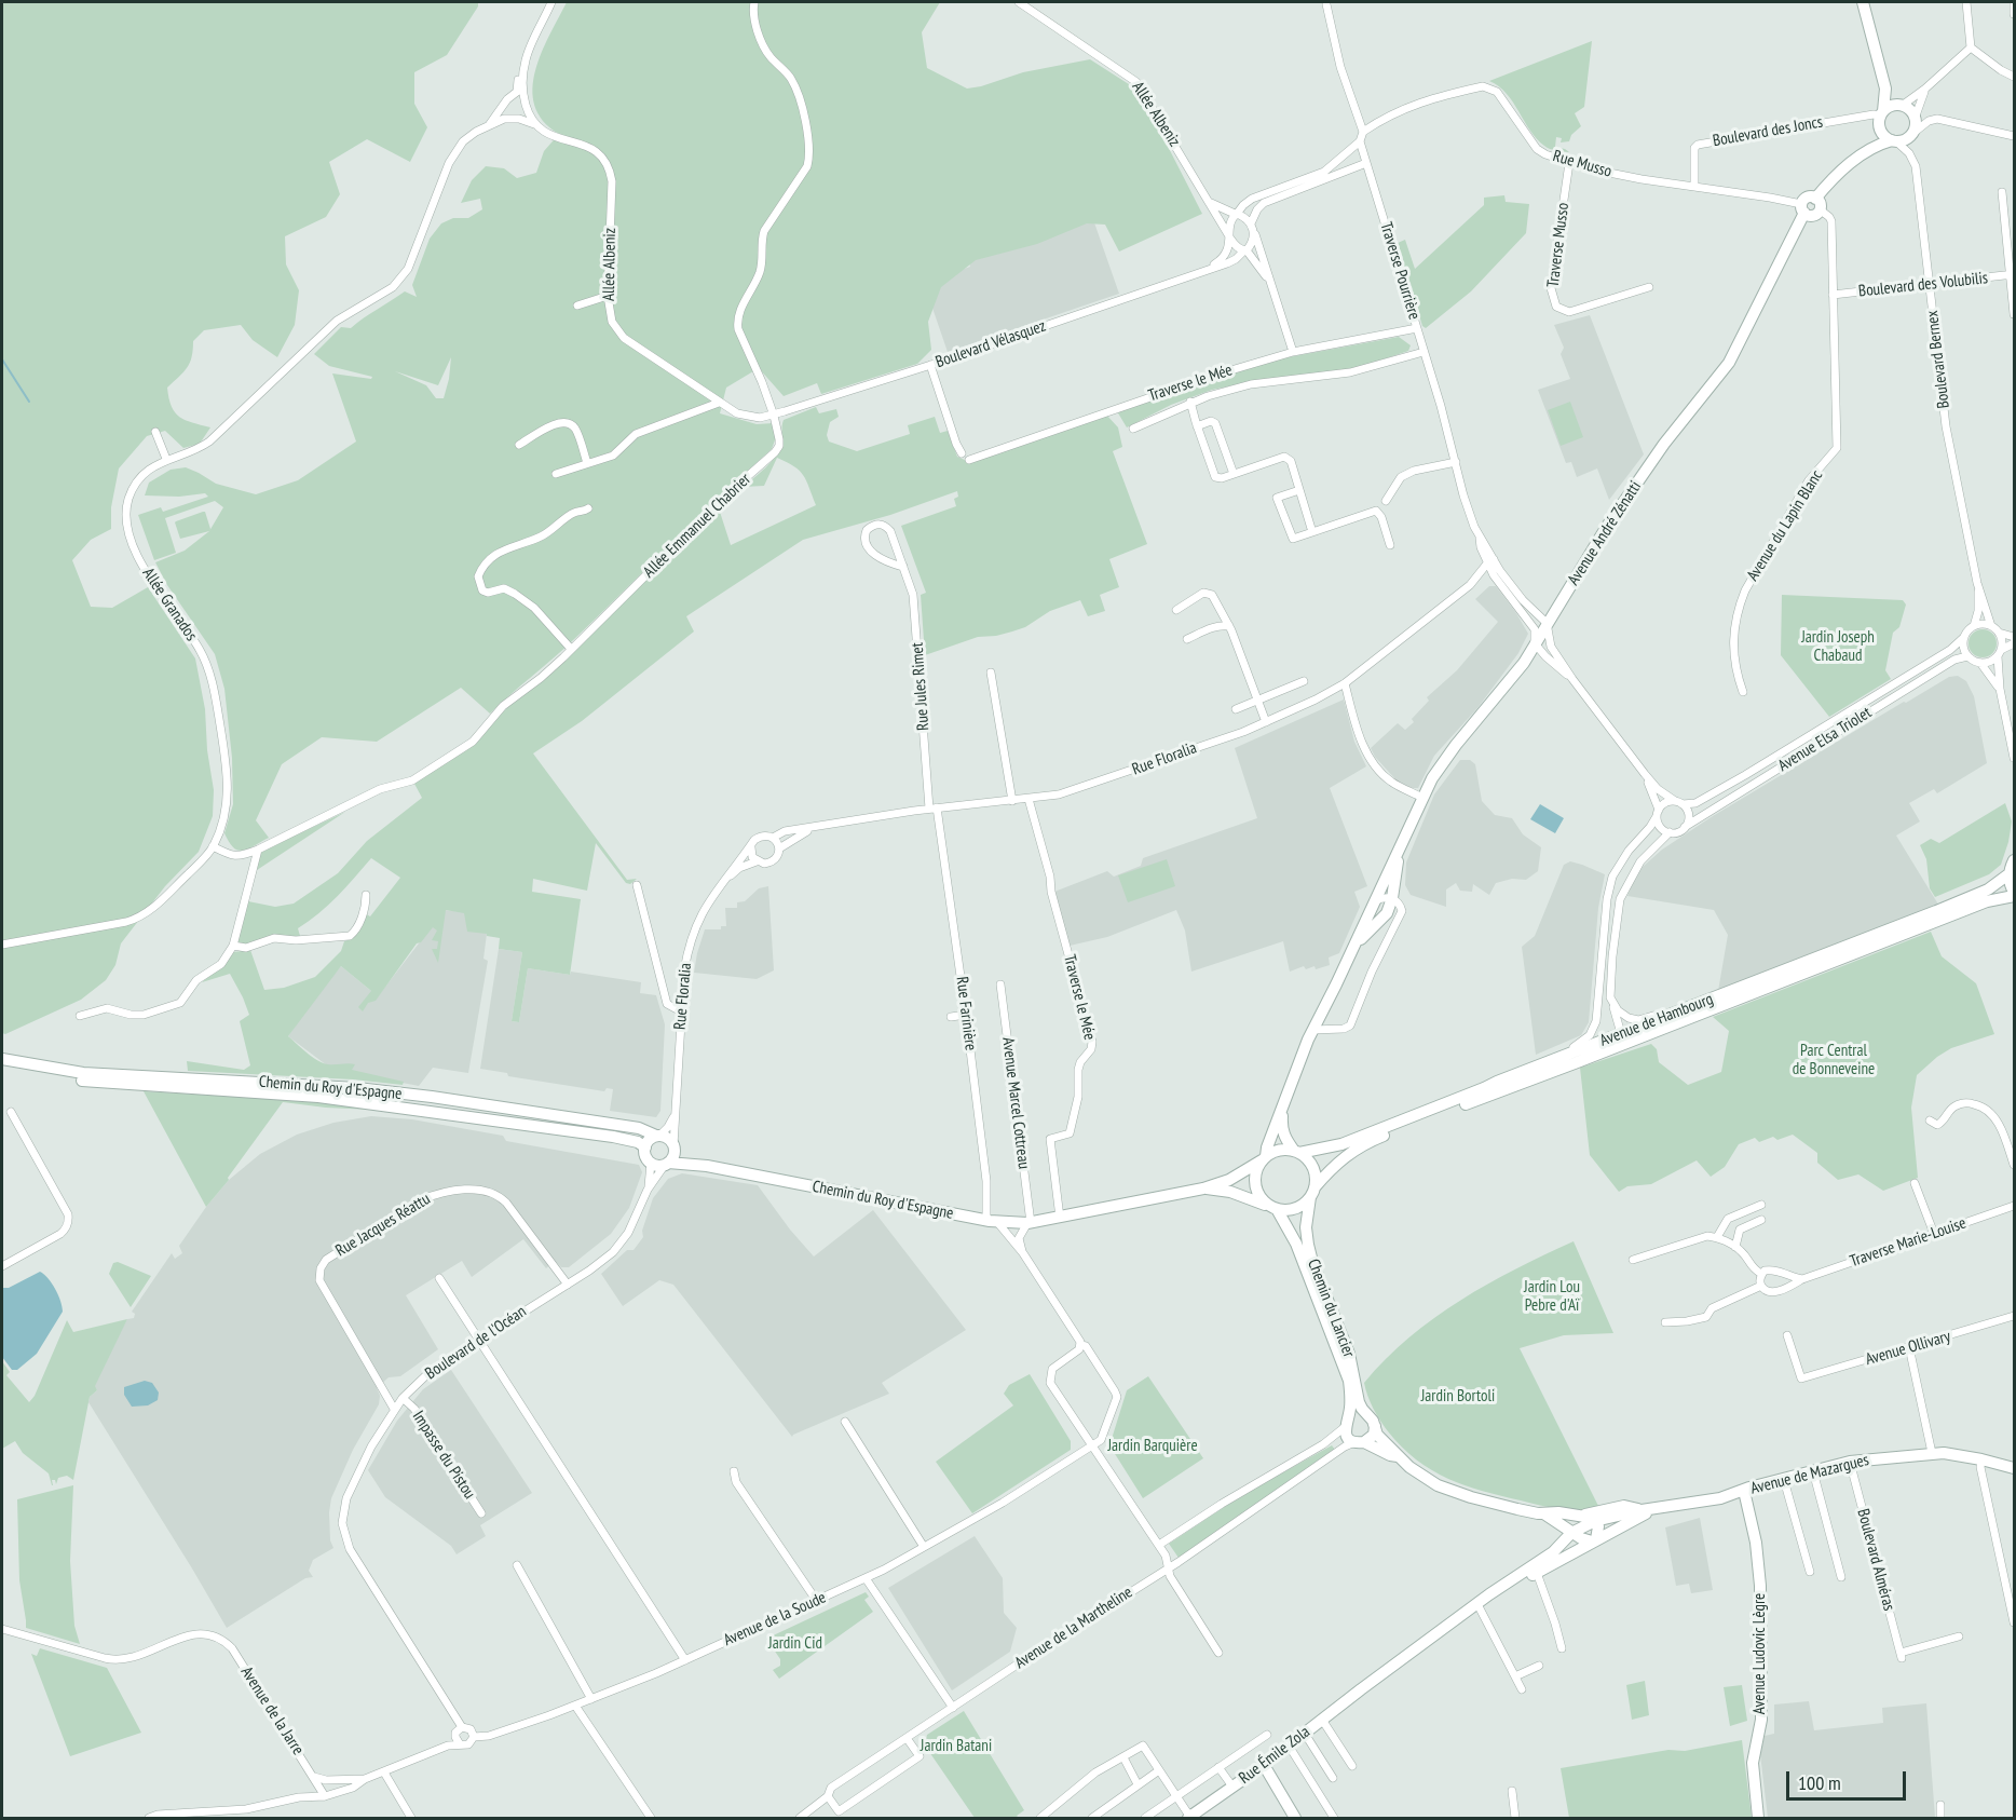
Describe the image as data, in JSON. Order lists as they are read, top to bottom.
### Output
{
  "streets": {
    "street": [
      "Allée Albeniz",
      "Boulevard des Joncs",
      "Rue Musso",
      "Traverse Musso",
      "Traverse Pourrière",
      "Boulevard des Volubilis",
      "Boulevard Vélasquez",
      "Boulevard Bernex",
      "Traverse le Mée",
      "Allée Emmanuel Chabrier",
      "Avenue du Lapin Blanc",
      "Avenue André Zénatti",
      "Allée Granados",
      "Rue Jules Rimet",
      "Avenue Elsa Triolet",
      "Rue Floralia",
      "Rue Farinière",
      "Avenue de Hambourg",
      "Chemin du Roy d'Espagne",
      "Avenue Marcel Cottreau",
      "Rue Jacques Réattu",
      "Traverse Marie-Louise",
      "Chemin du Lancier",
      "Boulevard de l'Océan",
      "Avenue Ollivary",
      "Impasse du Pistou",
      "Avenue de Mazargues",
      "Boulevard Alméras",
      "Avenue de la Soude",
      "Avenue de la Martheline",
      "Avenue Ludovic Lègre",
      "Avenue de la Jarre",
      "Rue Émile Zola"
    ]
  },
  "crossings": [
    ["Allée Albeniz", "Boulevard Vélasquez"],
    ["Allée Albeniz", "Allée Emmanuel Chabrier"],
    ["Allée Albeniz", "Allée Granados"],
    ["Boulevard des Joncs", "Rue Musso"],
    ["Boulevard des Joncs", "Boulevard Bernex"],
    ["Rue Musso", "Traverse Musso"],
    ["Rue Musso", "Avenue André Zénatti"],
    ["Traverse Pourrière", "Traverse le Mée"],
    ["Traverse Pourrière", "Avenue André Zénatti"],
    ["Traverse Pourrière", "Rue Floralia"],
    ["Boulevard des Volubilis", "Boulevard Bernex"],
    ["Boulevard des Volubilis", "Avenue du Lapin Blanc"],
    ["Boulevard Vélasquez", "Allée Emmanuel Chabrier"],
    ["Boulevard Bernex", "Avenue Elsa Triolet"],
    ["Traverse le Mée", "Rue Floralia"],
    ["Traverse le Mée", "Chemin du Roy d'Espagne"],
    ["Allée Emmanuel Chabrier", "Allée Granados"],
    ["Avenue André Zénatti", "Avenue de Hambourg"],
    ["Avenue André Zénatti", "Chemin du Lancier"],
    ["Rue Jules Rimet", "Rue Floralia"],
    ["Rue Jules Rimet", "Rue Farinière"],
    ["Rue Floralia", "Rue Farinière"],
    ["Rue Floralia", "Chemin du Roy d'Espagne"],
    ["Rue Floralia", "Boulevard de l'Océan"],
    ["Rue Farinière", "Chemin du Roy d'Espagne"],
    ["Avenue de Hambourg", "Chemin du Lancier"],
    ["Chemin du Roy d'Espagne", "Avenue Marcel Cottreau"],
    ["Chemin du Roy d'Espagne", "Boulevard de l'Océan"],
    ["Rue Jacques Réattu", "Boulevard de l'Océan"],
    ["Chemin du Lancier", "Avenue de Mazargues"],
    ["Chemin du Lancier", "Avenue de la Martheline"],
    ["Boulevard de l'Océan", "Impasse du Pistou"],
    ["Boulevard de l'Océan", "Avenue de la Soude"],
    ["Avenue de Mazargues", "Boulevard Alméras"],
    ["Avenue de Mazargues", "Avenue Ludovic Lègre"],
    ["Avenue de Mazargues", "Rue Émile Zola"]
  ],
  "parks": [
    "Jardin Joseph Chabaud",
    "Parc Central de Bonneveine",
    "Jardin Lou Pebre d'Aï",
    "Jardin Bortoli",
    "Jardin Barquière",
    "Jardin Cid",
    "Jardin Batani"
  ],
  "scale_bar": "100 m"
}
